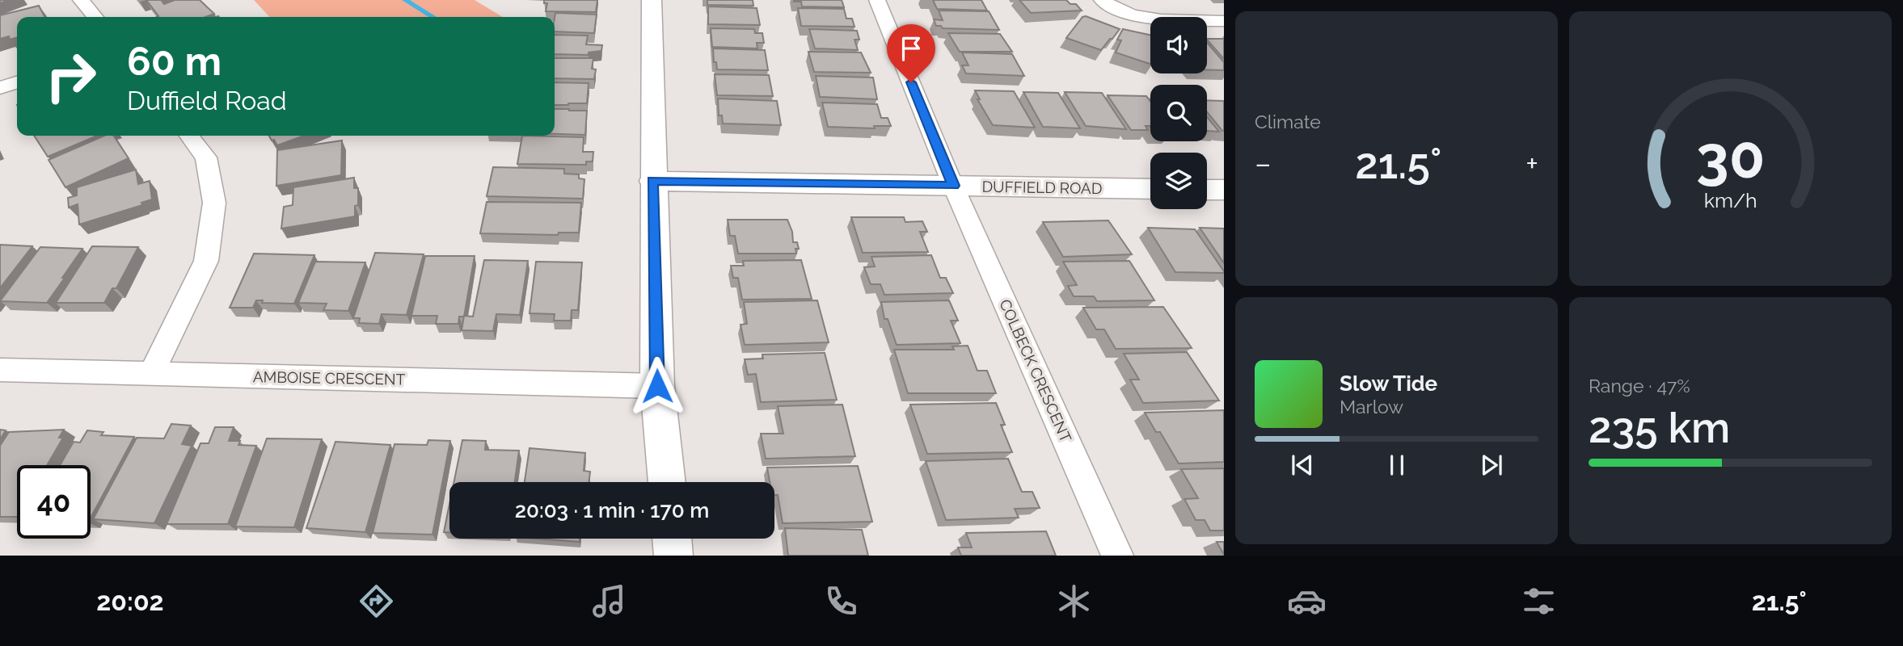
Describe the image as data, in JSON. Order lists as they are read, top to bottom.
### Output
{
  "streets": {
    "street": ["DUFFIELD ROAD", "COLBECK CRESCENT", "AMBOISE CRESCENT"]
  },
  "crossings": [
    ["DUFFIELD ROAD", "COLBECK CRESCENT"]
  ],
  "page": {
    "tile": [
      "Climate",
      ["Range · 47%", "235 km"]
    ],
    "turn": ["60 m", "Duffield Road"],
    "heat": ["−", "21.5°", "+"],
    "song": ["Slow Tide", "Marlow"],
    "limit": "40",
    "trip": "20:03 · 1 min · 170 m",
    "tabs": ["20:02", "21.5°"],
    "gauge": ["30", "km/h"]
  }
}
